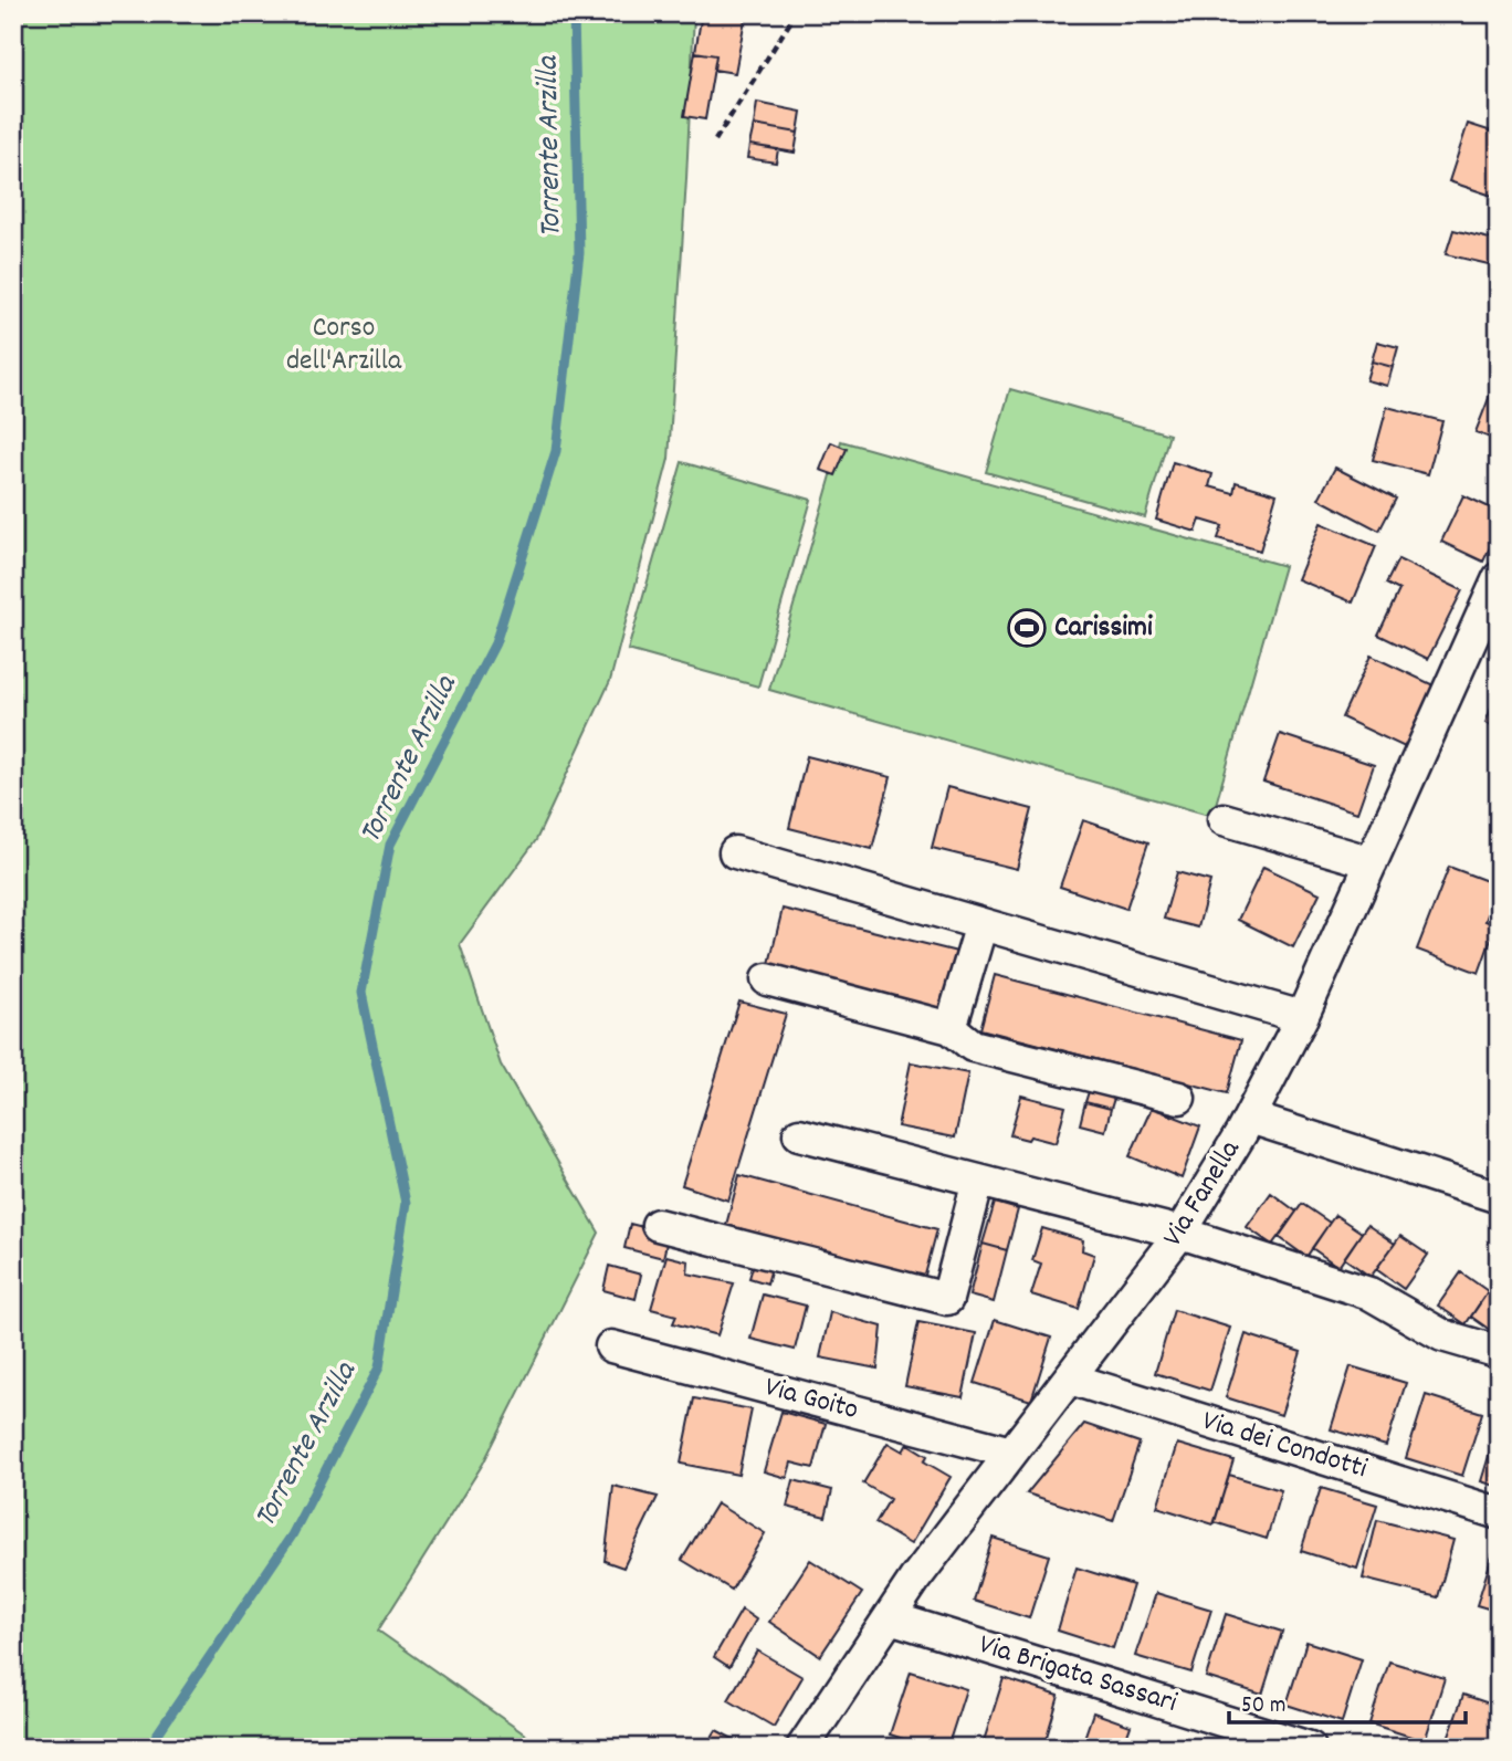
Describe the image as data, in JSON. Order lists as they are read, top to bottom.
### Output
{
  "streets": {
    "street": [
      "Via Fanella",
      "Via Goito",
      "Via dei Condotti",
      "Via Brigata Sassari"
    ]
  },
  "crossings": [
    ["Via Fanella", "Via Goito"],
    ["Via Fanella", "Via dei Condotti"],
    ["Via Fanella", "Via Brigata Sassari"]
  ],
  "water": ["Torrente Arzilla"],
  "parks": ["Corso dell'Arzilla"],
  "places": {
    "sports": ["Carissimi"]
  },
  "scale_bar": "50 m"
}
